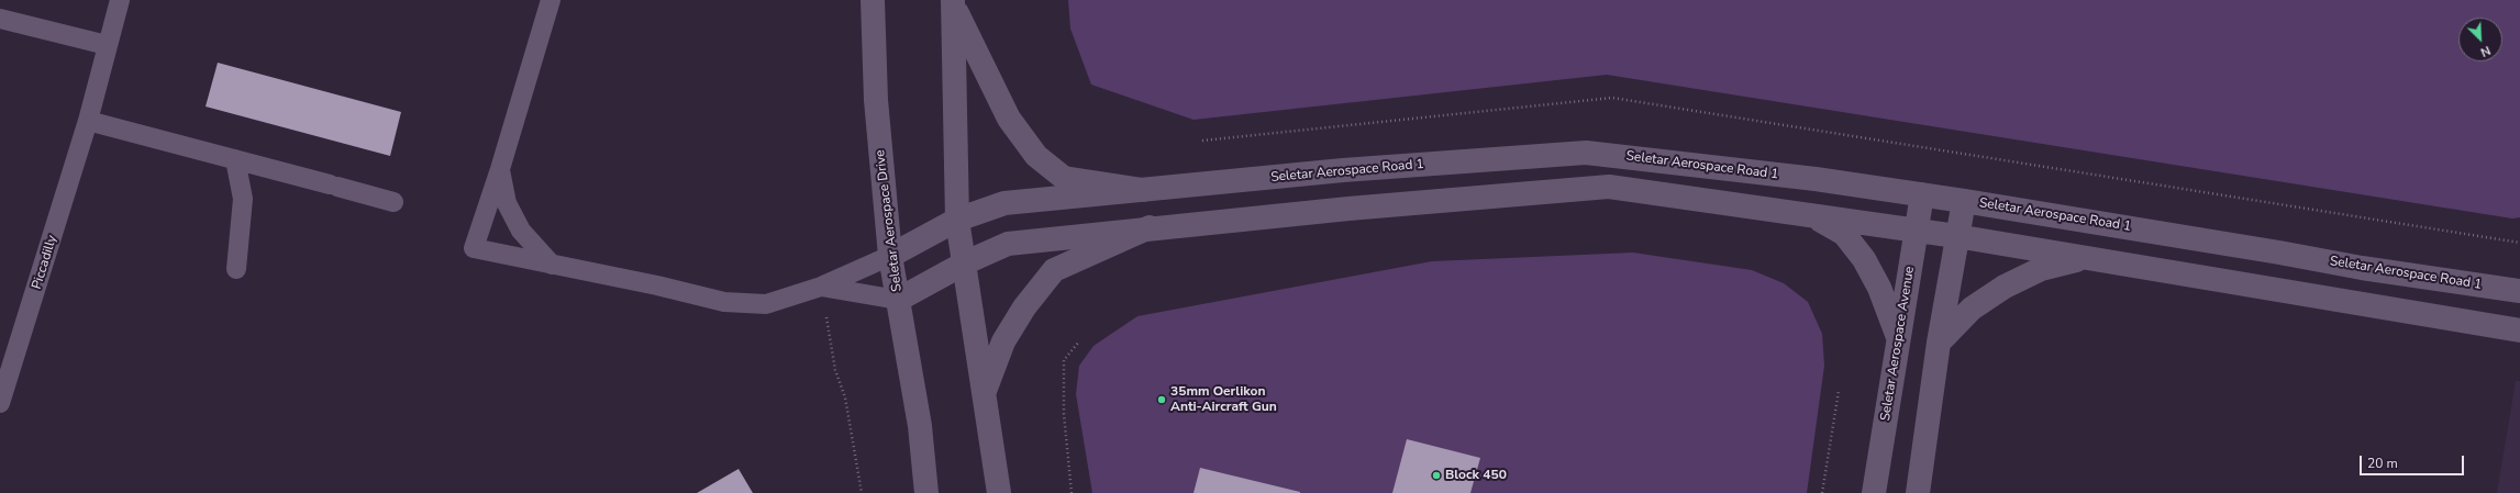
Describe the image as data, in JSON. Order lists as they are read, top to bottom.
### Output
{
  "streets": {
    "street": ["Seletar Aerospace Road 1", "Seletar Aerospace Drive", "Seletar Aerospace Avenue"],
    "lane": ["Piccadilly"]
  },
  "crossings": [
    ["Seletar Aerospace Road 1", "Seletar Aerospace Drive"],
    ["Seletar Aerospace Road 1", "Seletar Aerospace Avenue"]
  ],
  "places": ["35mm Oerlikon Anti-Aircraft Gun", "Block 450"],
  "scale_bar": "20 m",
  "north": "bottom right"
}
